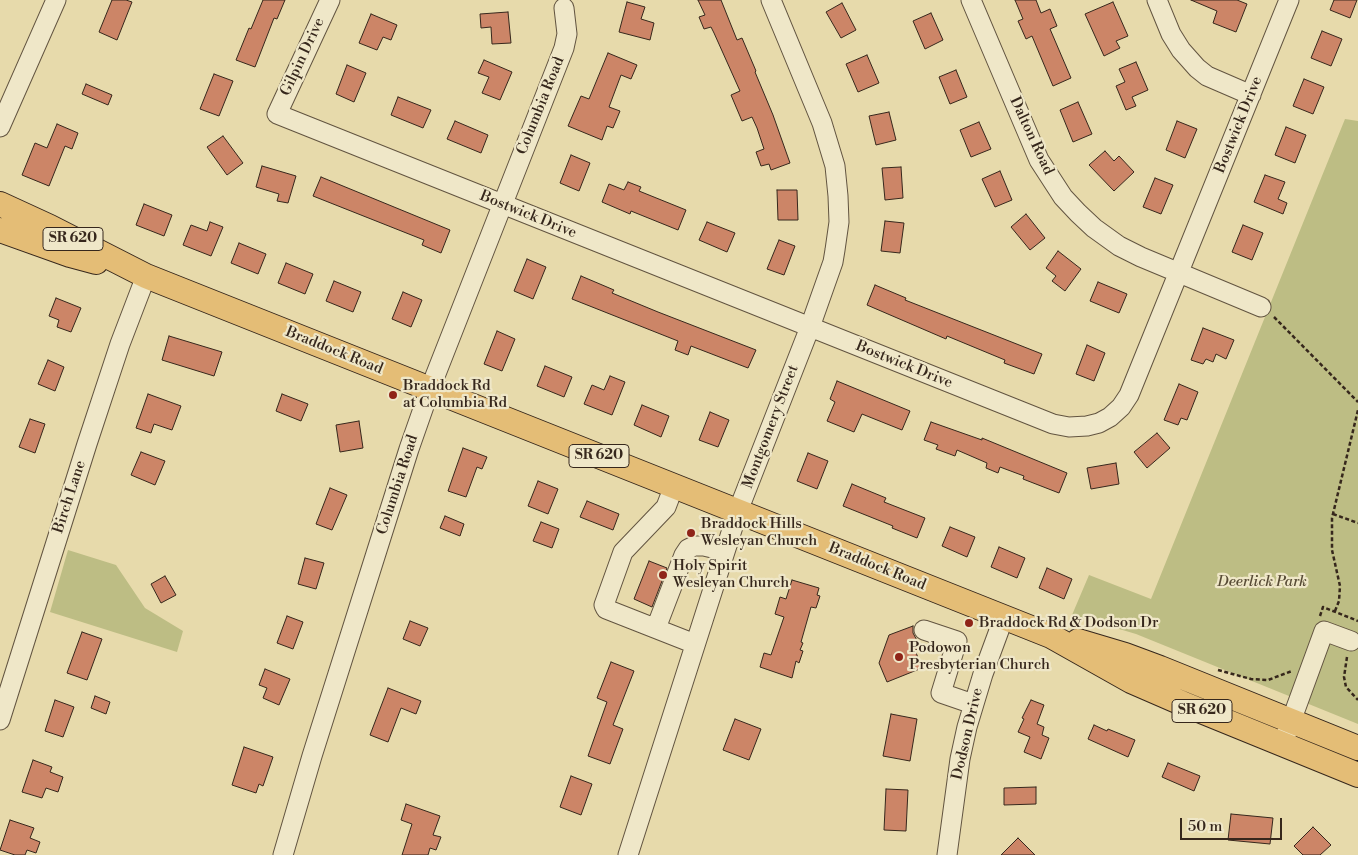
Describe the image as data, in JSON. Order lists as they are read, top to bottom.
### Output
{
  "streets": {
    "main road": ["SR 620", "Braddock Road"],
    "street": [
      "Gilpin Drive",
      "Columbia Road",
      "Bostwick Drive",
      "Dalton Road",
      "Montgomery Street",
      "Birch Lane",
      "Dodson Drive"
    ]
  },
  "crossings": [
    ["Gilpin Drive", "Bostwick Drive"],
    ["Columbia Road", "Bostwick Drive"],
    ["Columbia Road", "Braddock Road"],
    ["Bostwick Drive", "Dalton Road"],
    ["Bostwick Drive", "Montgomery Street"],
    ["Braddock Road", "Montgomery Street"],
    ["Braddock Road", "Birch Lane"],
    ["Braddock Road", "Dodson Drive"]
  ],
  "parks": ["Deerlick Park"],
  "places": [
    "Braddock Rd at Columbia Rd",
    "Braddock Hills Wesleyan Church",
    "Holy Spirit Wesleyan Church",
    "Braddock Rd & Dodson Dr",
    "Podowon Presbyterian Church"
  ],
  "scale_bar": "50 m"
}
